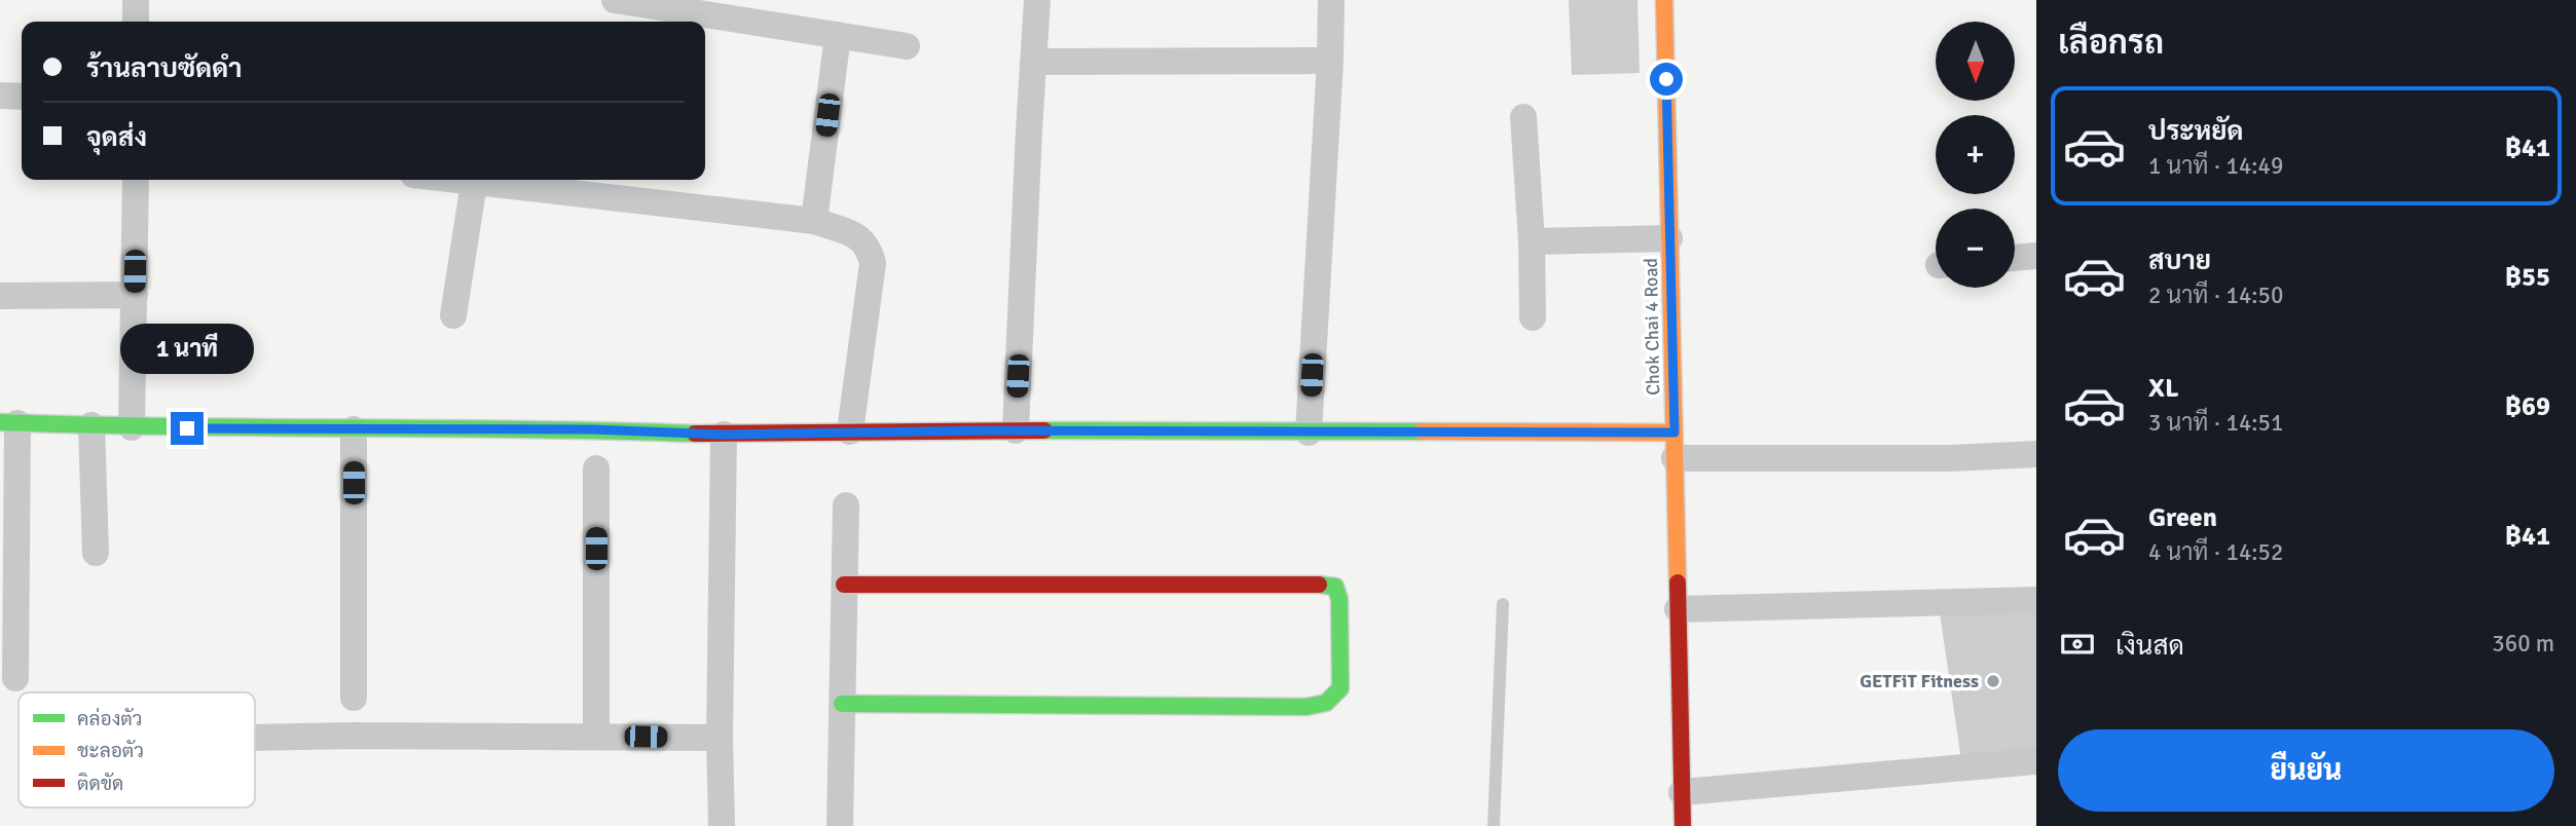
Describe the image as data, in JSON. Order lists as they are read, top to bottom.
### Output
{
  "streets": {
    "street": ["Chok Chai 4 Road"]
  },
  "places": ["GETFiT Fitness"],
  "legend": ["คล่องตัว", "ชะลอตัว", "ติดขัด"],
  "north": "bottom",
  "page": {
    "heading": "เลือกรถ",
    "map_buttons": ["+", "−"],
    "banner": ["ร้านลาบซัดดำ", "จุดส่ง"],
    "list": [
      {
        "name": "ประหยัด",
        "note": "1 นาที · 14:49",
        "value": "฿41"
      },
      {
        "name": "สบาย",
        "note": "2 นาที · 14:50",
        "value": "฿55"
      },
      {
        "name": "XL",
        "note": "3 นาที · 14:51",
        "value": "฿69"
      },
      {
        "name": "Green",
        "note": "4 นาที · 14:52",
        "value": "฿41"
      }
    ],
    "bubble": "1 นาที",
    "pay": ["เงินสด", "360 m"],
    "buttons": "ยืนยัน"
  }
}
